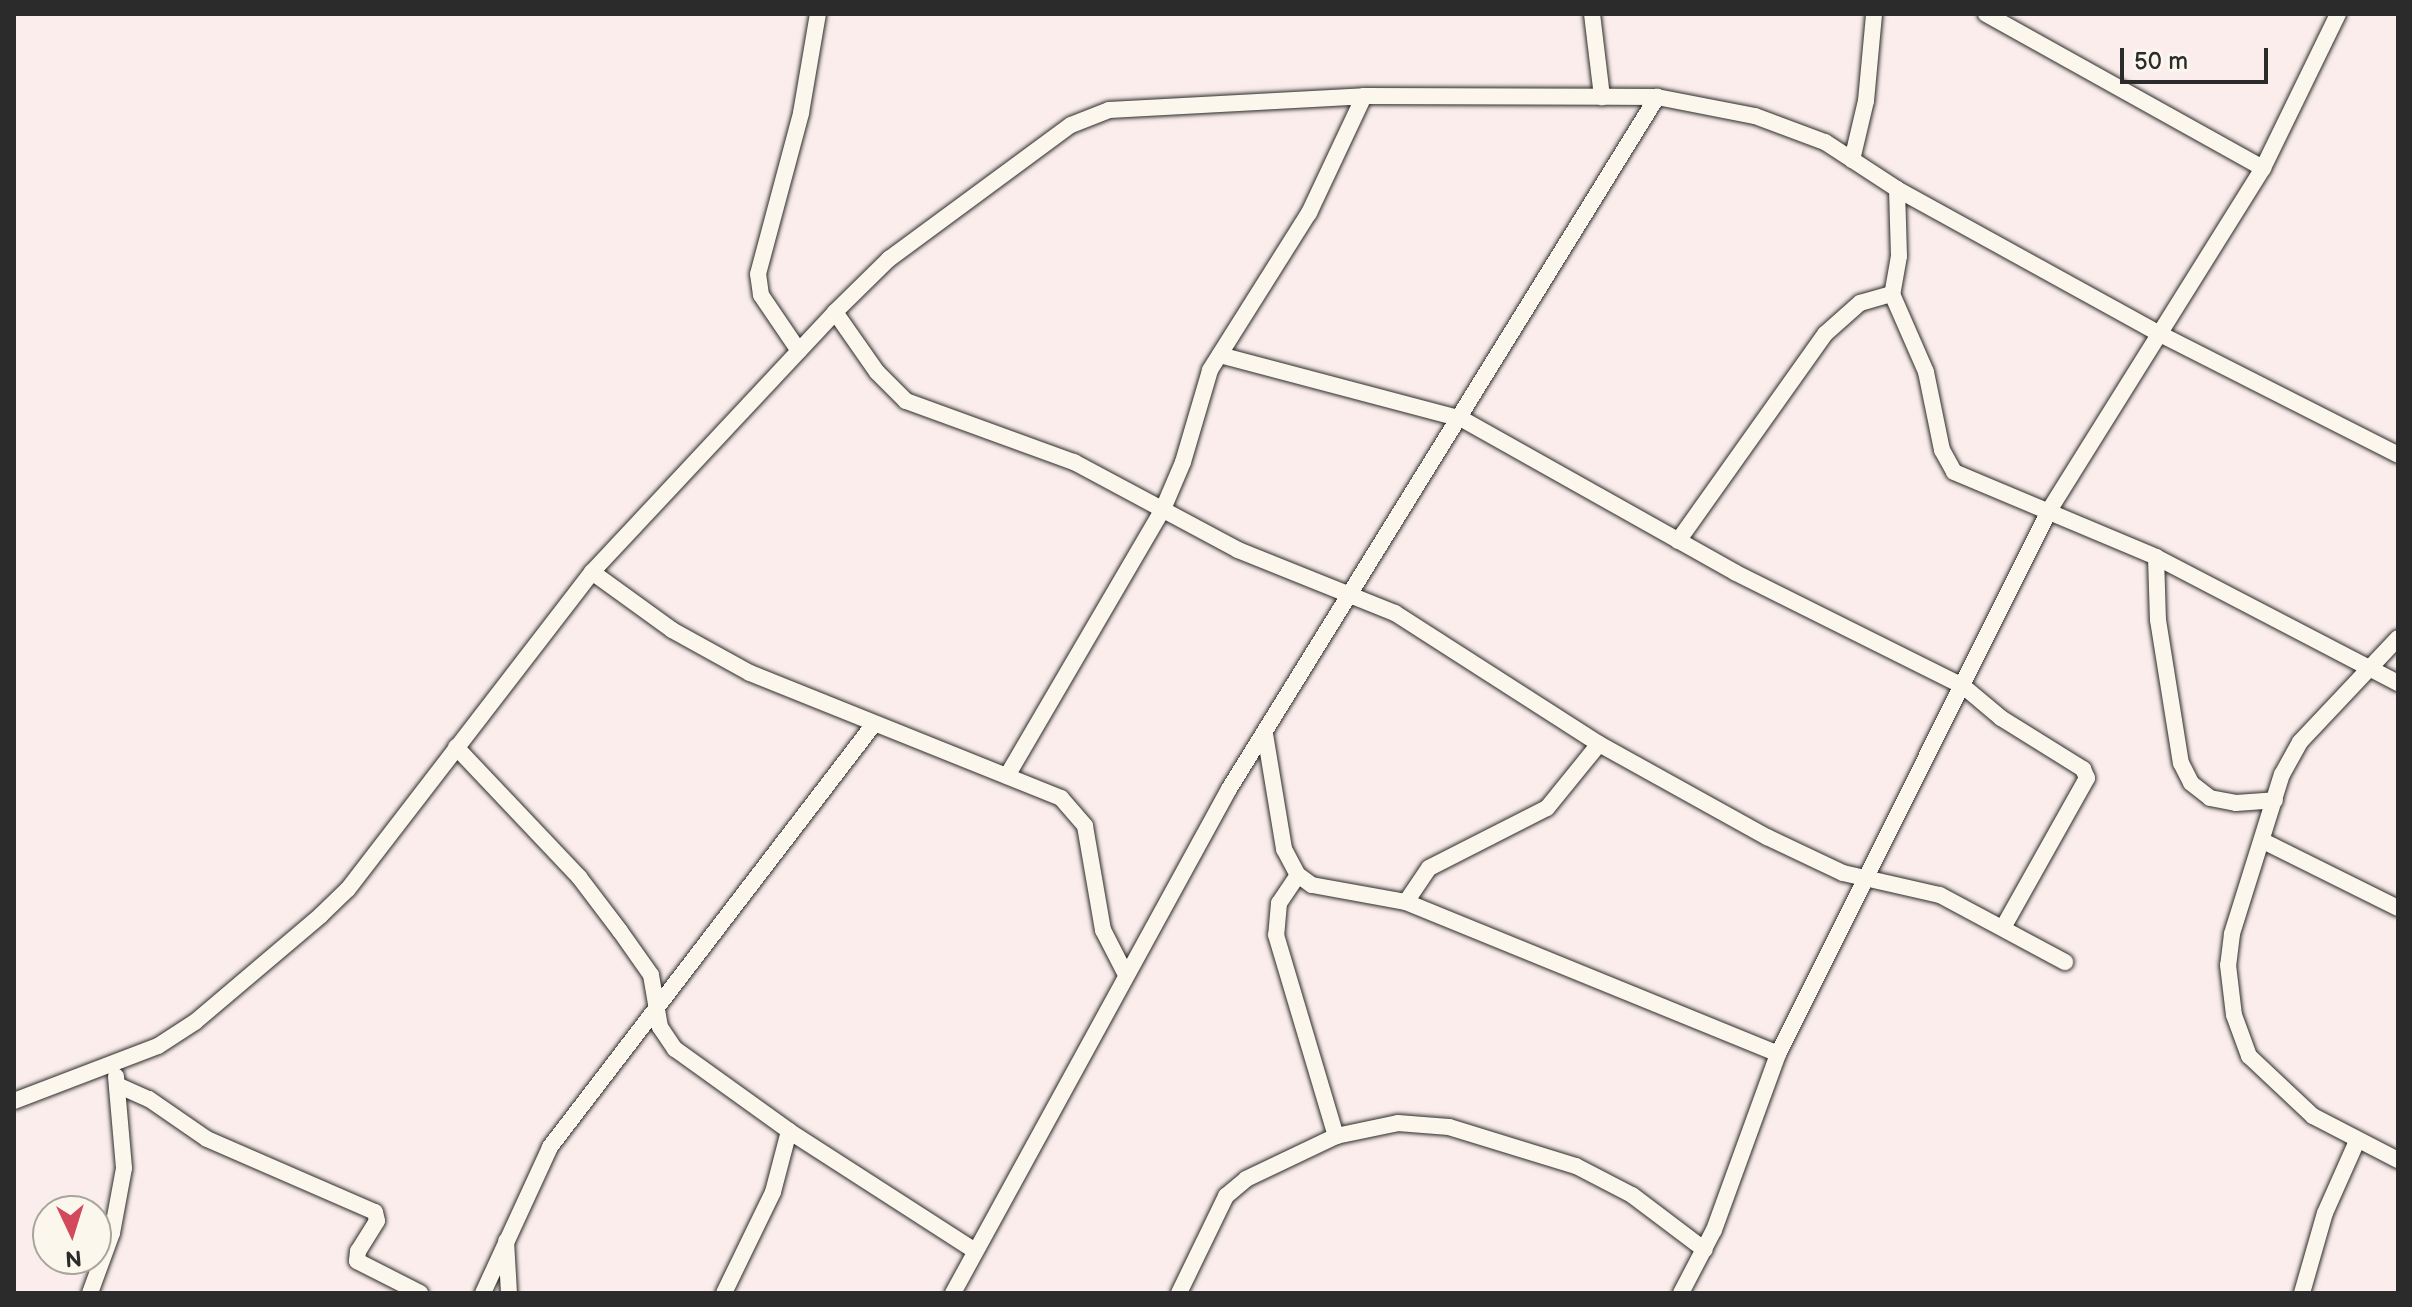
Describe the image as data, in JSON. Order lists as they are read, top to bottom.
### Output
{
  "scale_bar": "50 m",
  "north": "bottom"
}
